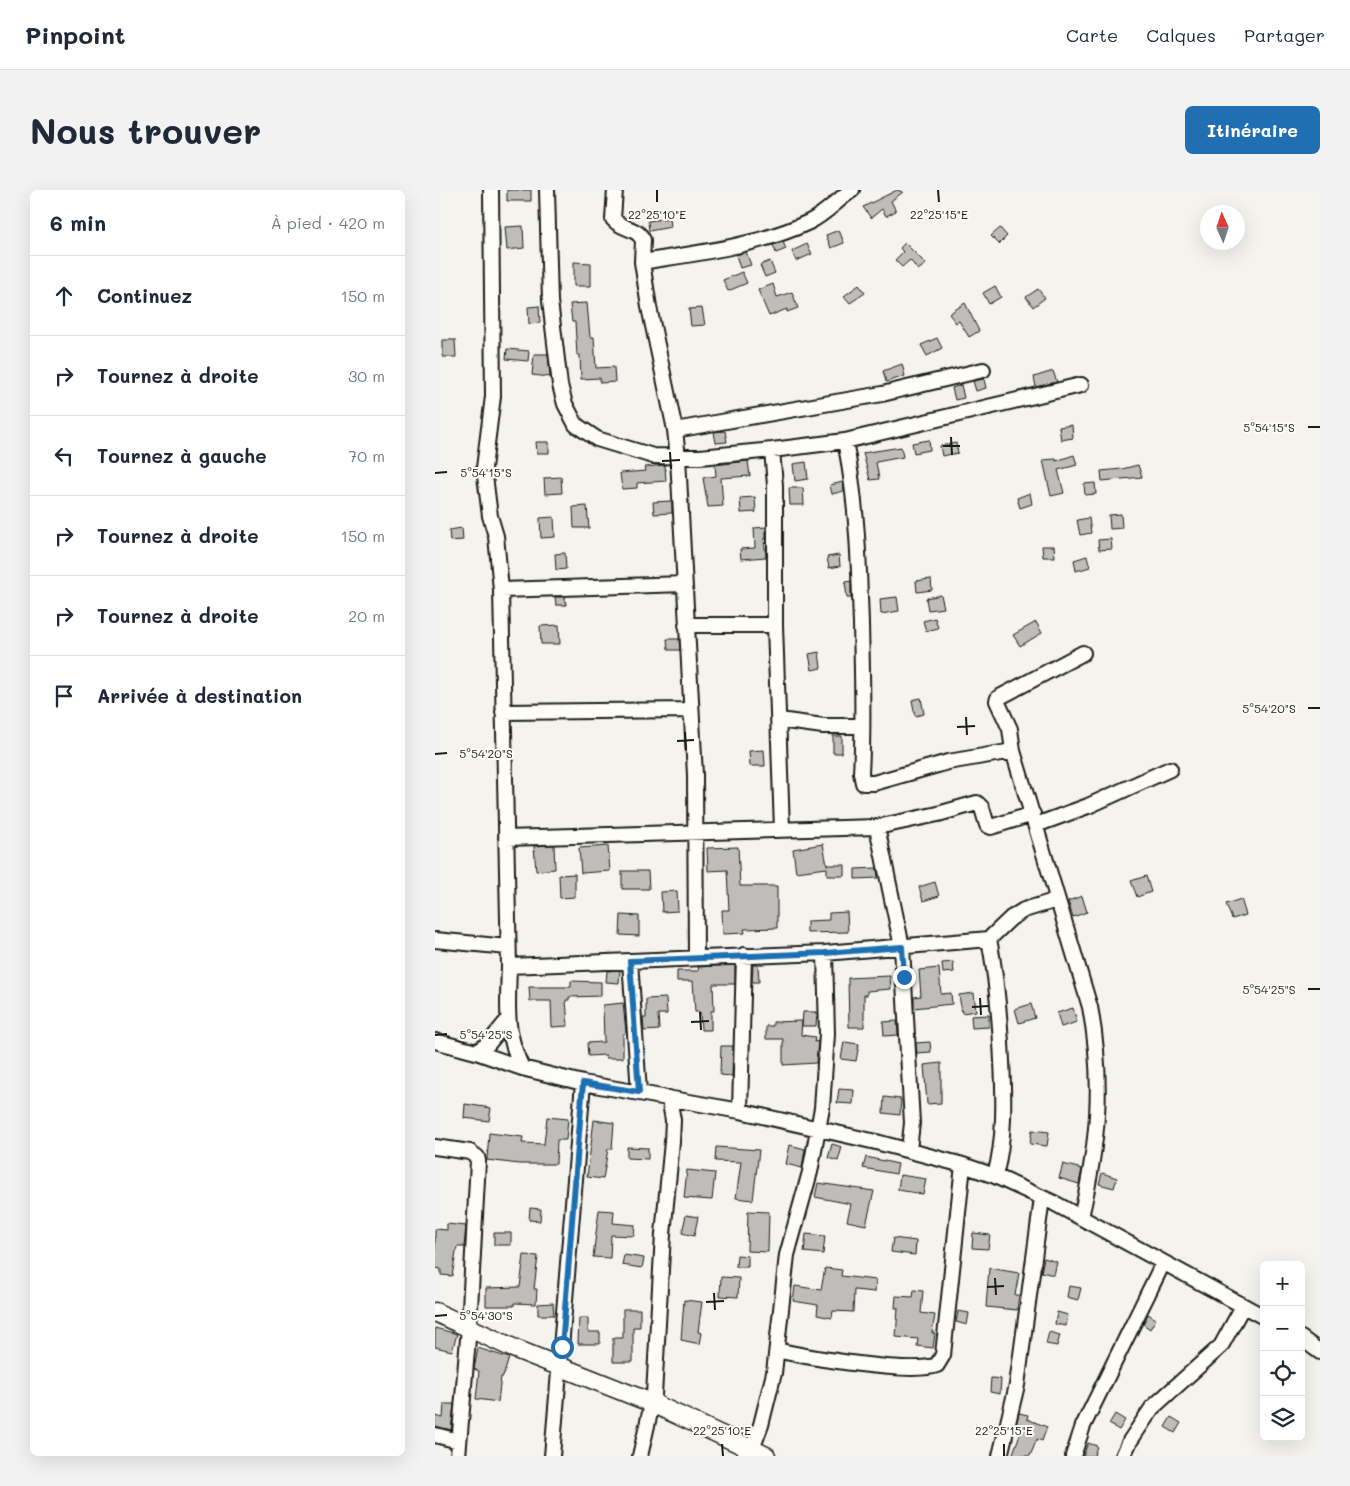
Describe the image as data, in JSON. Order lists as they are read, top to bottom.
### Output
{
  "north": "top",
  "page": {
    "header": "Pinpoint",
    "nav": ["Carte", "Calques", "Partager"],
    "buttons": "Itinéraire",
    "title": "Nous trouver",
    "heading": ["6 min", "À pied · 420 m"],
    "list": [
      ["Continuez", "150 m"],
      ["Tournez à droite", "30 m"],
      ["Tournez à gauche", "70 m"],
      ["Tournez à droite", "150 m"],
      ["Tournez à droite", "20 m"],
      "Arrivée à destination"
    ],
    "map_buttons": ["+", "−"]
  },
  "coordinates": [
    "22°25'10\"E",
    "22°25'15\"E",
    "5°54'15\"S",
    "5°54'20\"S",
    "5°54'25\"S",
    "5°54'30\"S"
  ]
}
